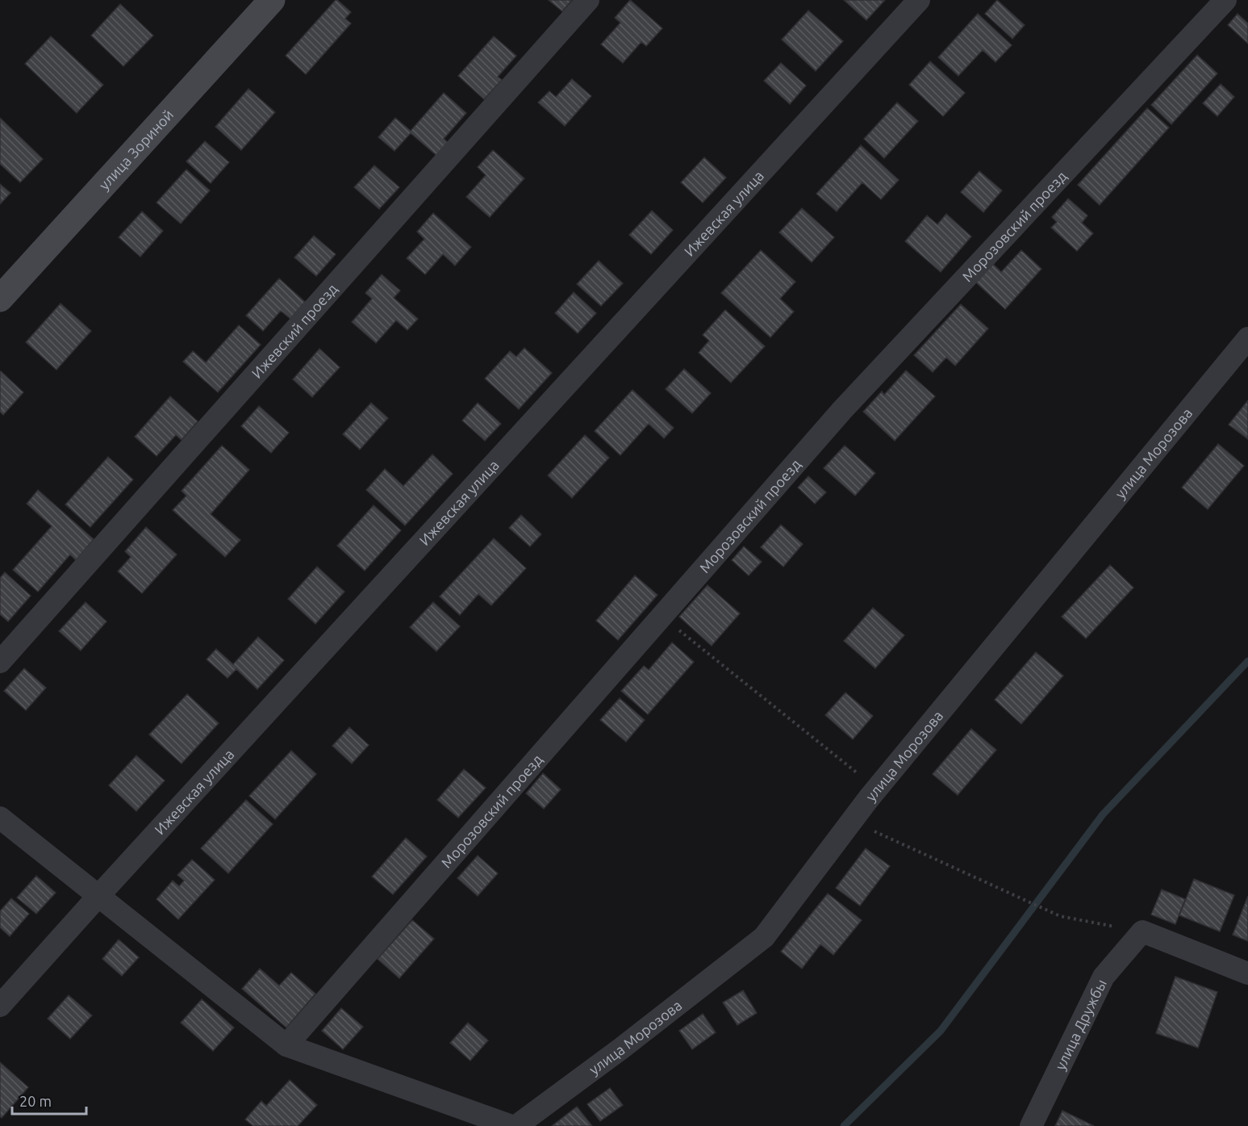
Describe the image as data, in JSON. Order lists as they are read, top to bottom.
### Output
{
  "streets": {
    "main road": ["улица Зориной"],
    "street": [
      "Ижевская улица",
      "Морозовский проезд",
      "Ижевский проезд",
      "улица Морозова",
      "улица Дружбы"
    ]
  },
  "scale_bar": "20 m"
}
